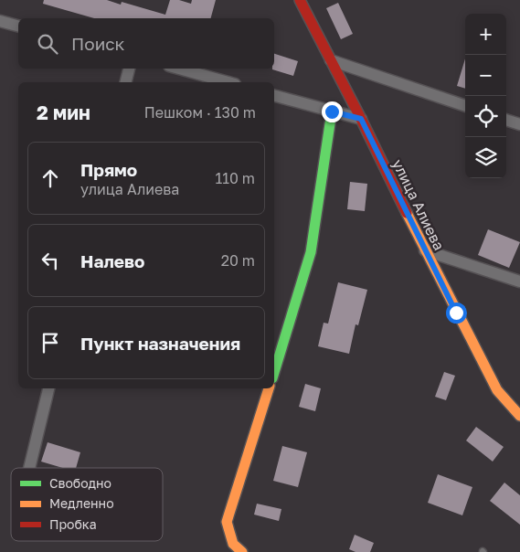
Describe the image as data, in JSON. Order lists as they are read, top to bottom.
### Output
{
  "streets": {
    "street": ["улица Алиева"]
  },
  "legend": ["Свободно", "Медленно", "Пробка"],
  "page": {
    "map_buttons": ["+", "−"],
    "search": "Поиск",
    "heading": ["2 мин", "Пешком · 130 m"],
    "list": [
      ["Прямо", "улица Алиева", "110 m"],
      ["Налево", "20 m"],
      "Пункт назначения"
    ]
  }
}
